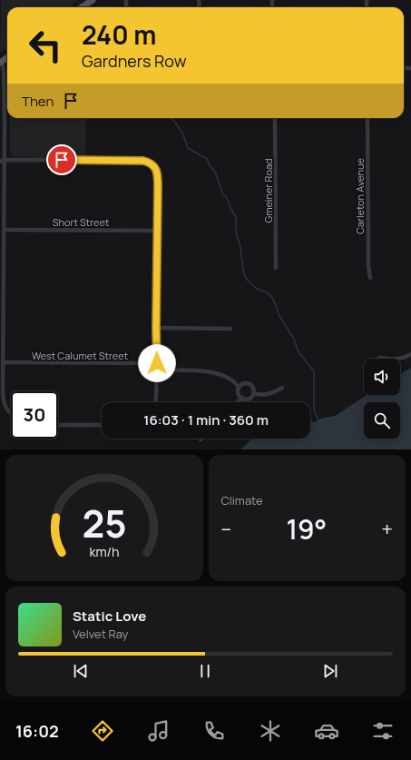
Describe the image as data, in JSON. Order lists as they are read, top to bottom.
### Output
{
  "streets": {
    "street": [
      "Gmeiner Road",
      "Carleton Avenue",
      "Short Street",
      "West Calumet Street"
    ]
  },
  "page": {
    "turn": ["240 m", "Gardners Row"],
    "then": "Then",
    "limit": "30",
    "trip": "16:03 · 1 min · 360 m",
    "tile": "Climate",
    "heat": ["−", "19°", "+"],
    "song": ["Static Love", "Velvet Ray"],
    "tabs": "16:02",
    "gauge": ["25", "km/h"]
  }
}
